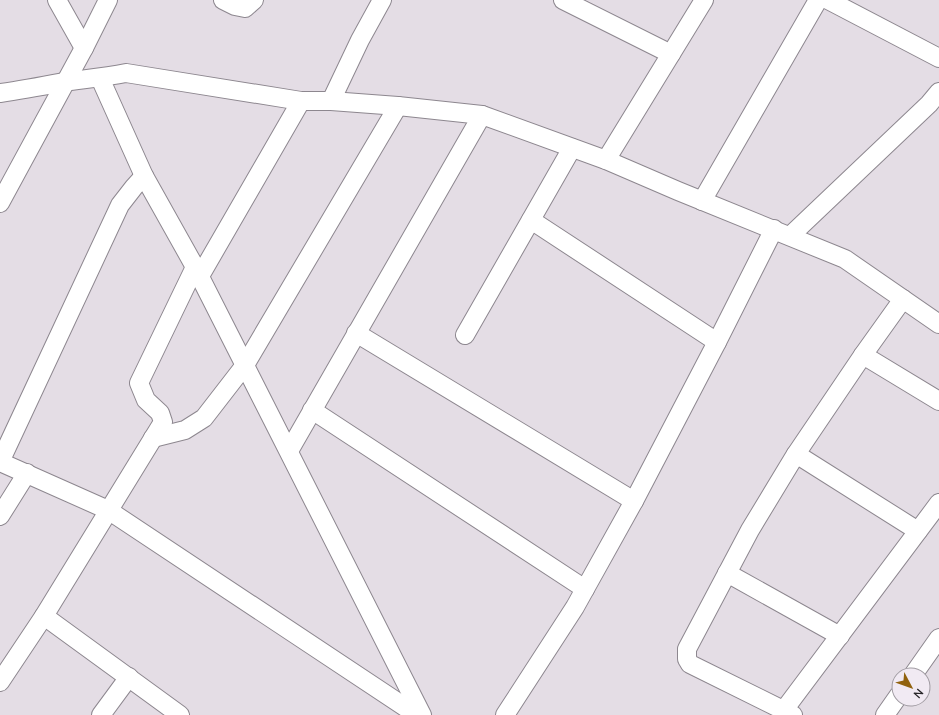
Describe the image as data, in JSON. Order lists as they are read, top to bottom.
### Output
{
  "north": "bottom right"
}
